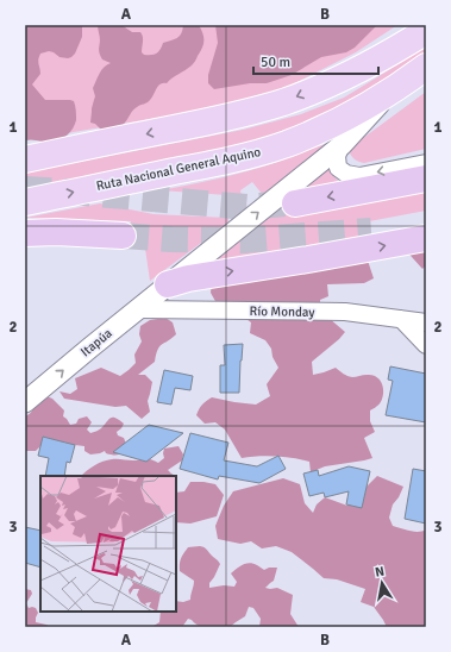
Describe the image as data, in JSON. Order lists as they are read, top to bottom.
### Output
{
  "streets": {
    "highway": ["Ruta Nacional General Aquino"],
    "street": ["Río Monday", "Itapúa"]
  },
  "crossings": [
    ["Ruta Nacional General Aquino", "Itapúa"],
    ["Río Monday", "Itapúa"]
  ],
  "one_way": ["Itapúa"],
  "scale_bar": "50 m",
  "north": "top",
  "grid": {
    "columns": ["A", "B"],
    "rows": ["1", "2", "3"]
  }
}
